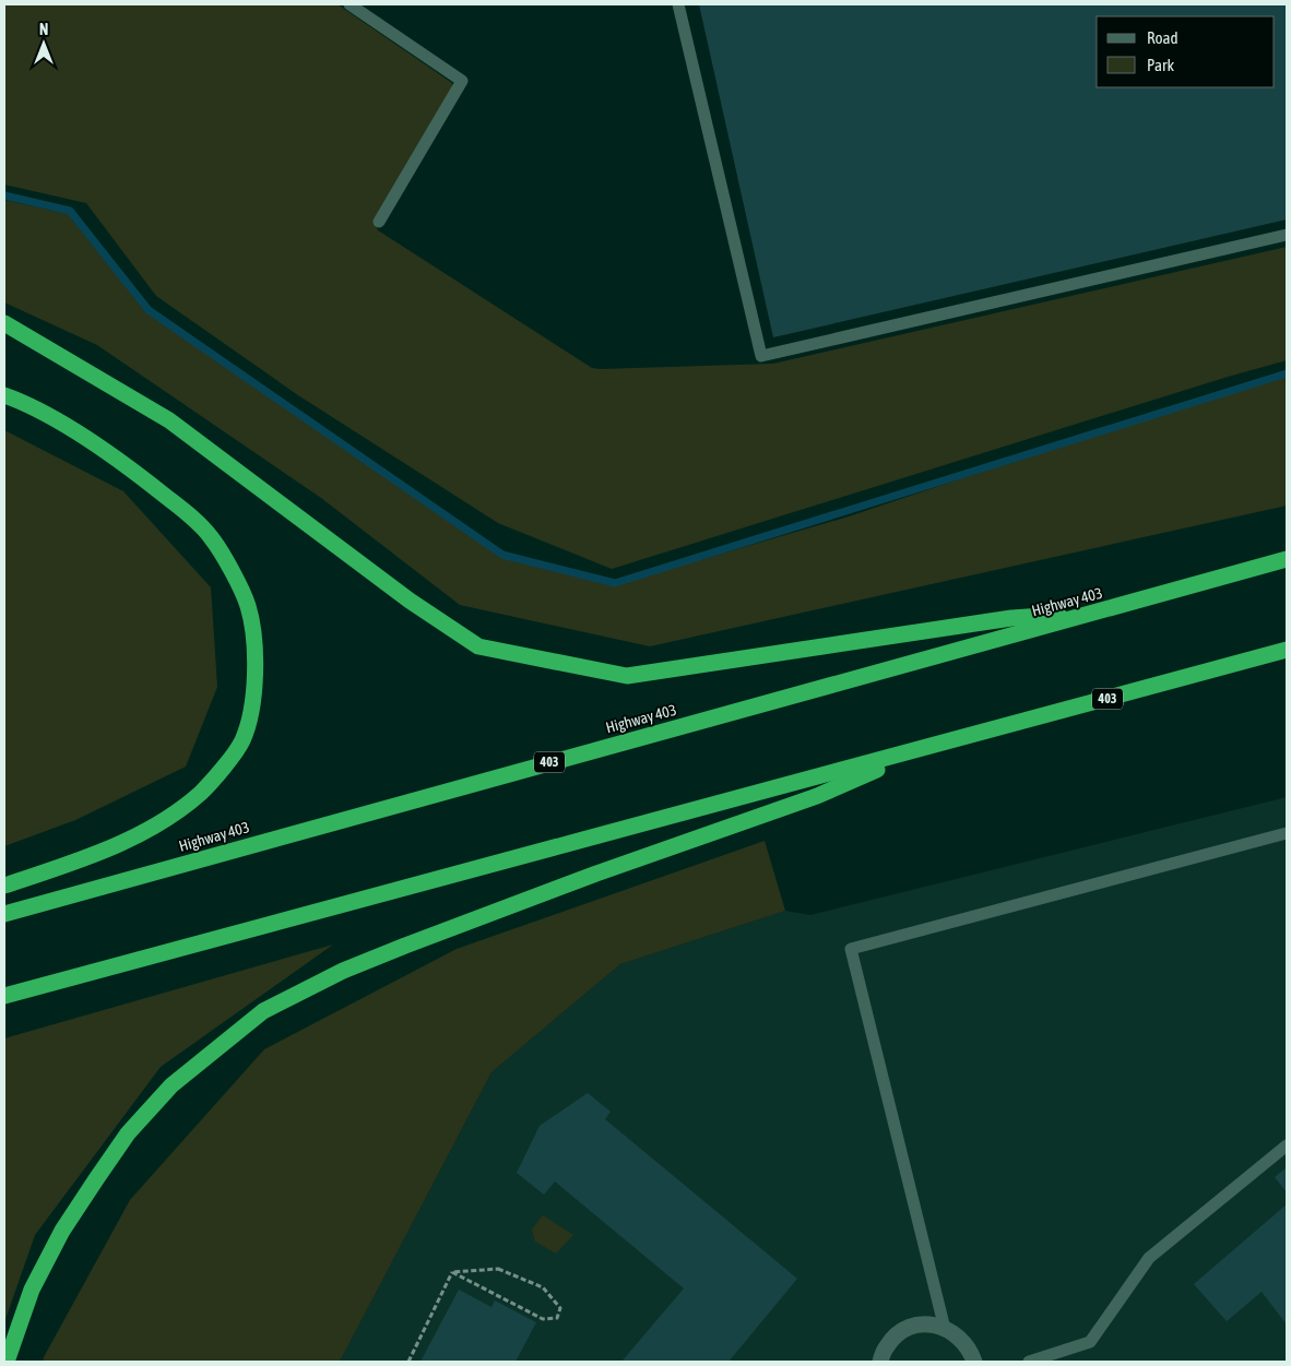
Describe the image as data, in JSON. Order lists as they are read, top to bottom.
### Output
{
  "streets": {
    "highway": ["Highway 403", "403"]
  },
  "legend": ["Road", "Park"],
  "north": "top"
}
